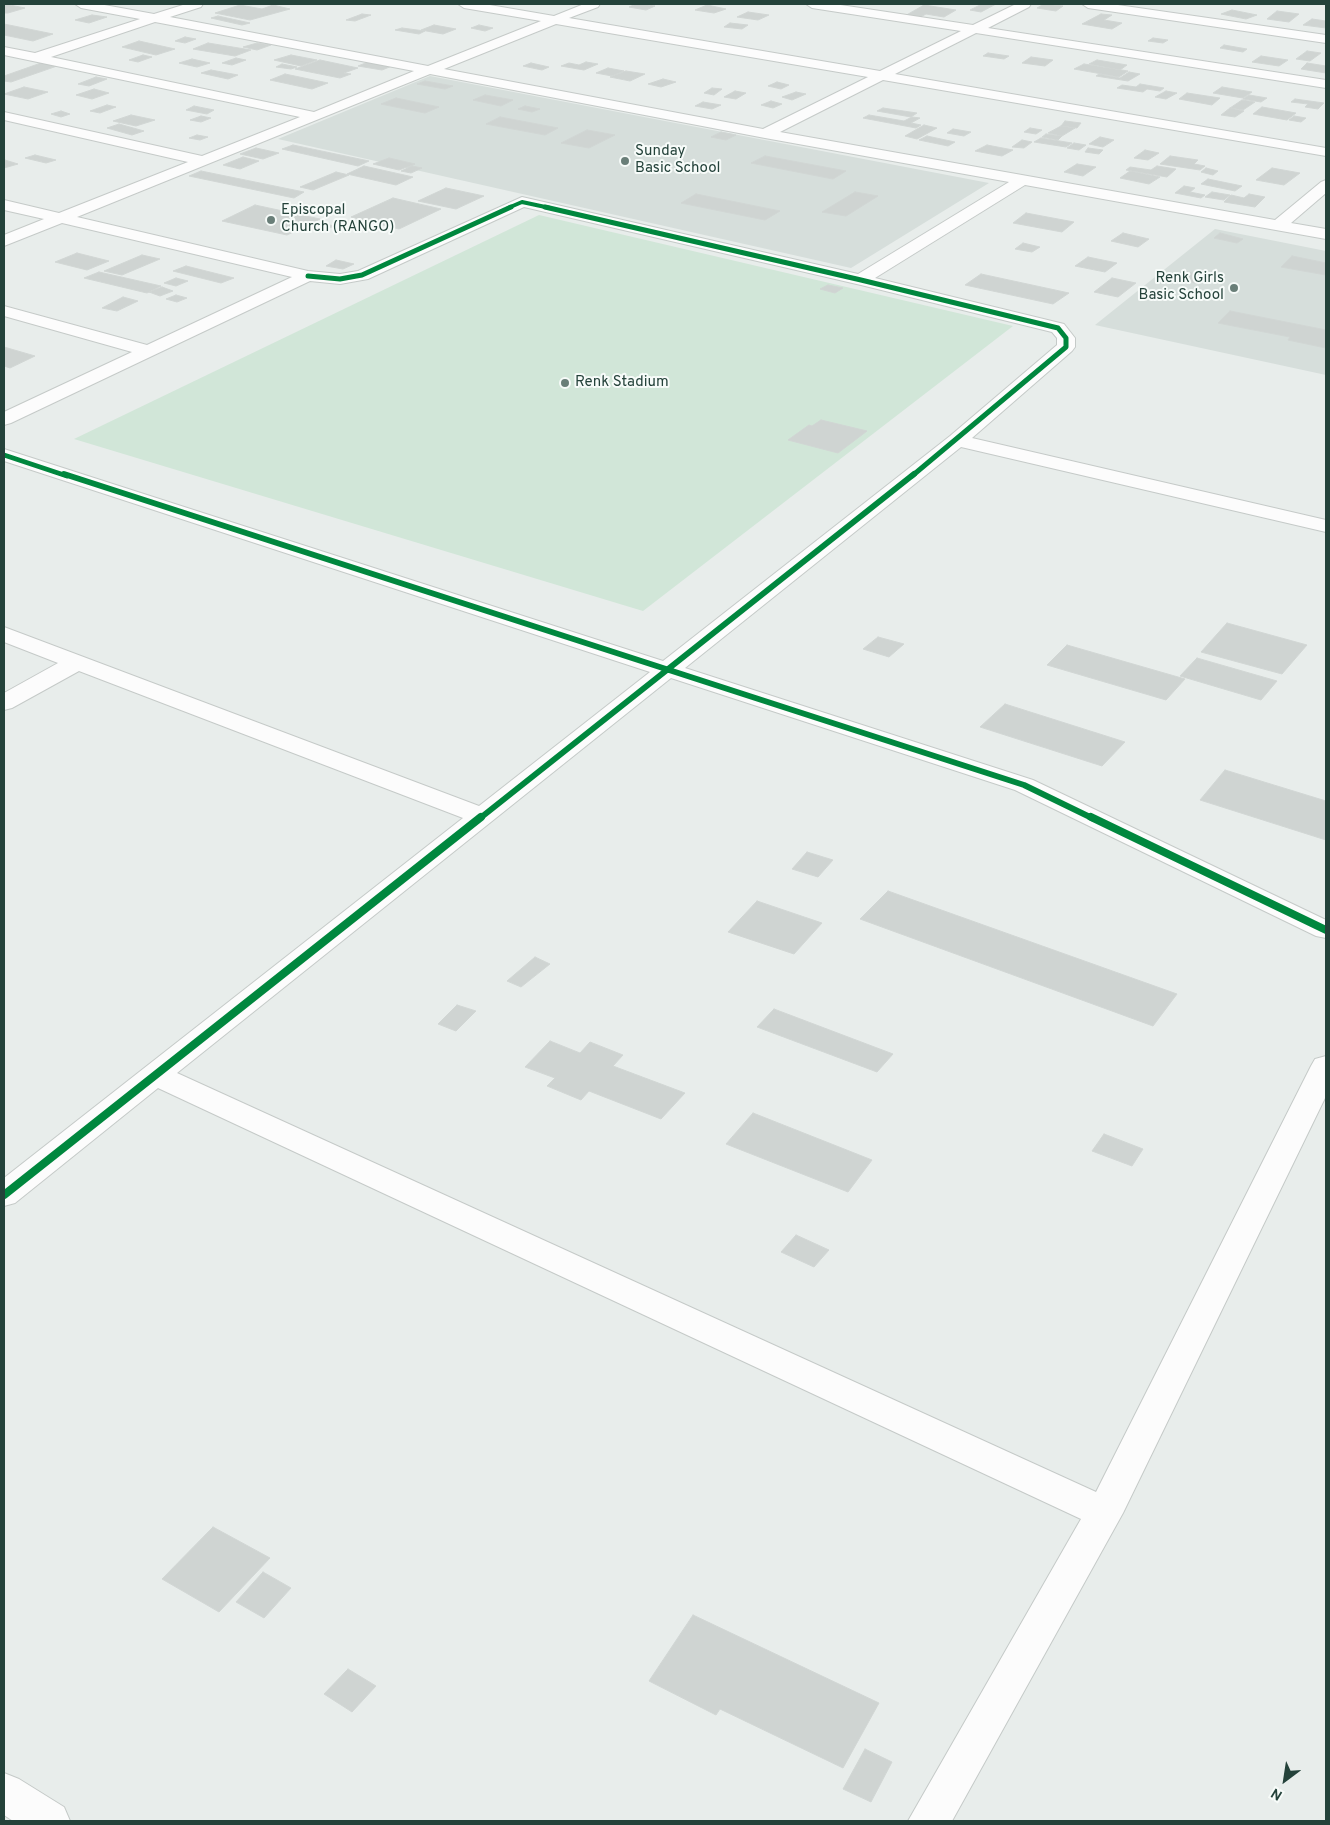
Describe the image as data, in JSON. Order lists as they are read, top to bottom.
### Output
{
  "places": [
    "Sunday Basic School",
    "Episcopal Church (RANGO)",
    "Renk Girls Basic School",
    "Renk Stadium"
  ],
  "north": "bottom left"
}
